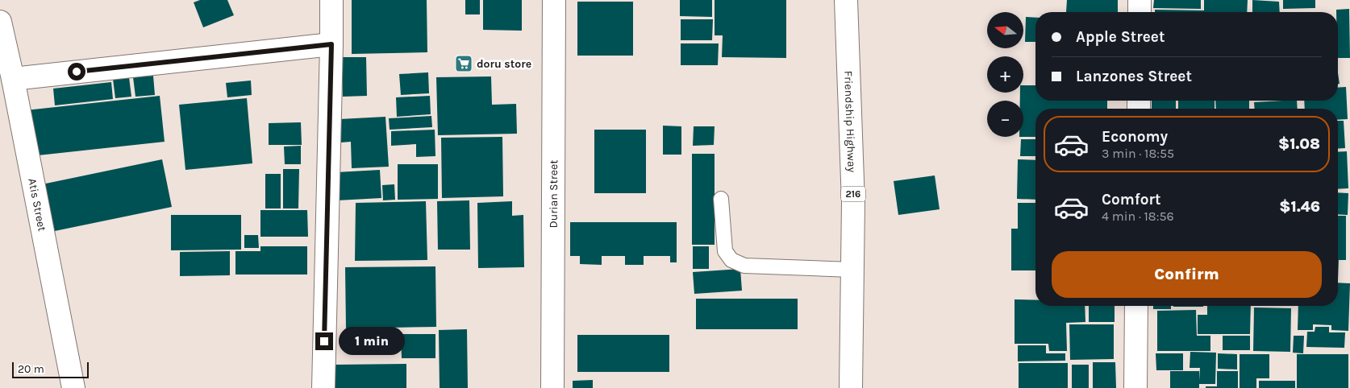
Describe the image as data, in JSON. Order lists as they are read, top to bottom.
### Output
{
  "streets": {
    "street": [
      "Friendship Highway",
      "Durian Street",
      "216",
      "Atis Street"
    ]
  },
  "places": {
    "supermarket": ["doru store"]
  },
  "scale_bar": "20 m",
  "north": "left",
  "page": {
    "map_buttons": ["+", "−"],
    "banner": ["Apple Street", "Lanzones Street"],
    "list": [
      {
        "name": "Economy",
        "note": "3 min · 18:55",
        "value": "$1.08"
      },
      {
        "name": "Comfort",
        "note": "4 min · 18:56",
        "value": "$1.46"
      }
    ],
    "buttons": "Confirm",
    "bubble": "1 min",
    "scale": "20 m"
  }
}
